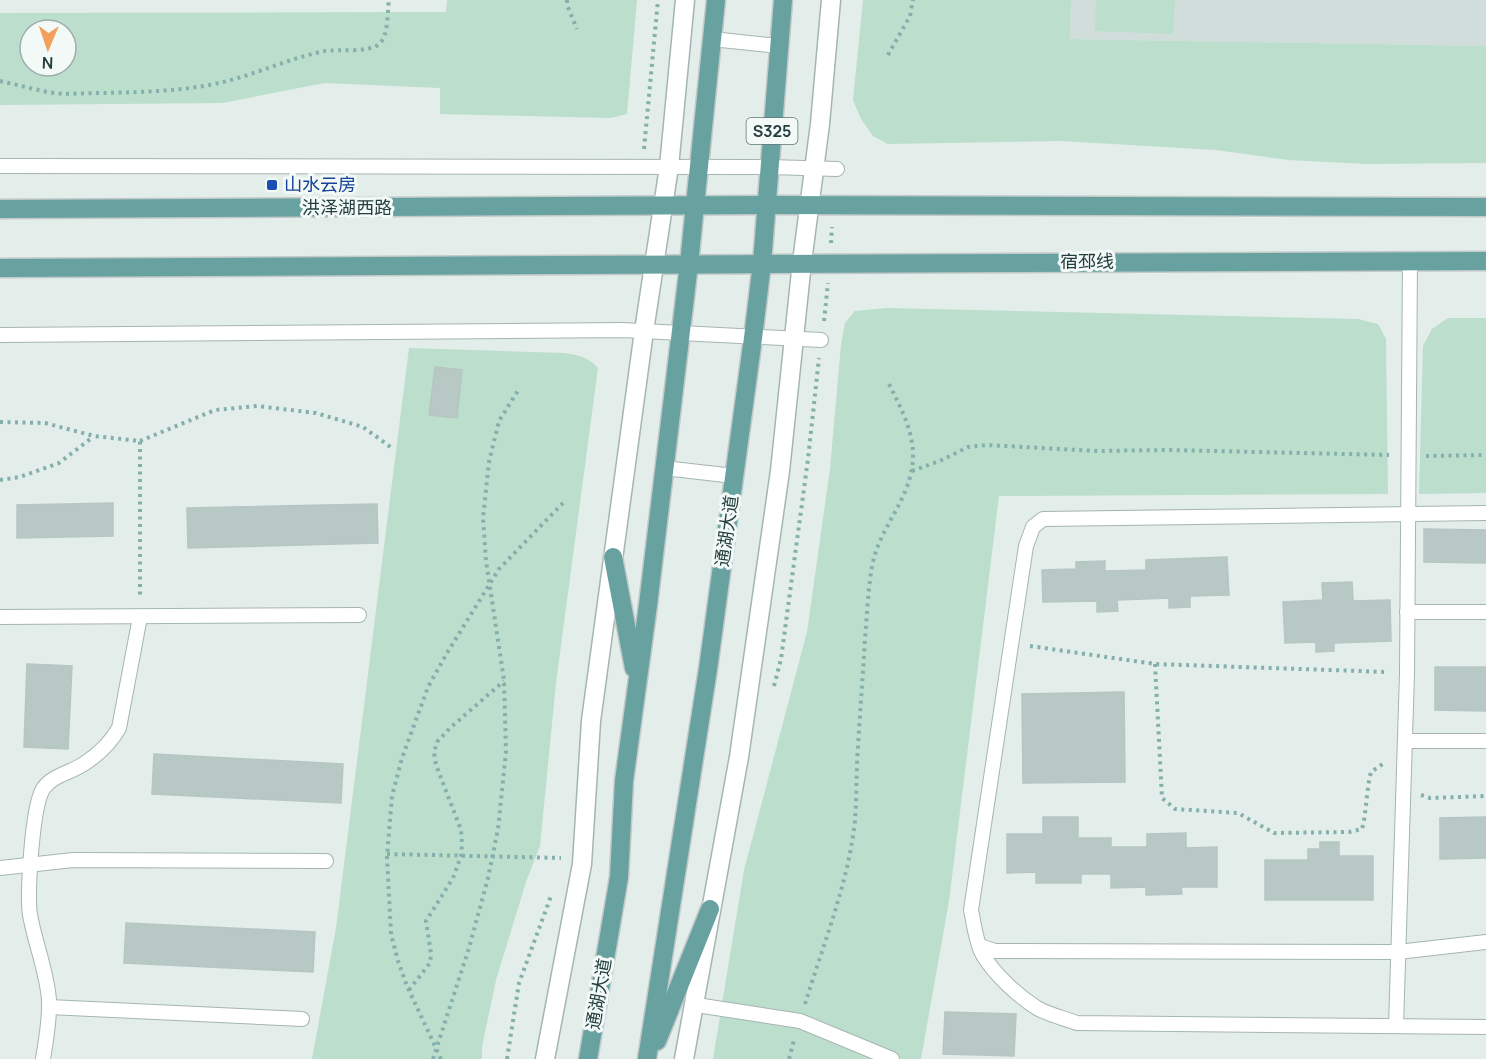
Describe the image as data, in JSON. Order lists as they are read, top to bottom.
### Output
{
  "streets": {
    "main road": [
      "S325",
      "洪泽湖西路",
      "宿邳线",
      "通湖大道"
    ]
  },
  "crossings": [
    ["洪泽湖西路", "通湖大道"],
    ["宿邳线", "通湖大道"]
  ],
  "places": {
    "transit": ["山水云房"]
  },
  "north": "bottom"
}
